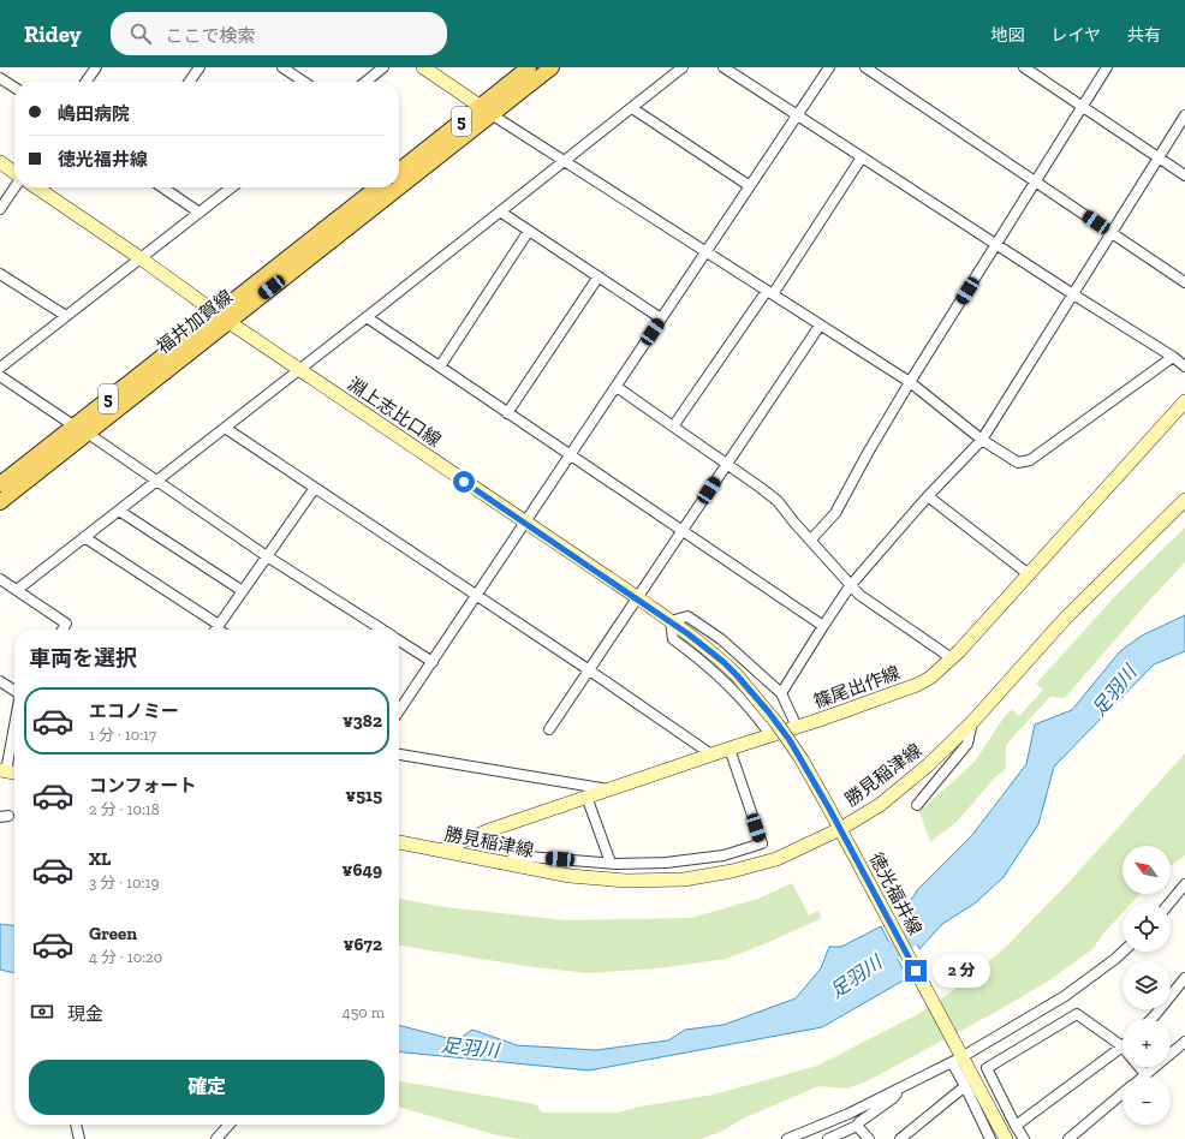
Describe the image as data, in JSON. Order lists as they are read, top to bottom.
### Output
{
  "streets": {
    "main road": [
      "5",
      "福井加賀線",
      "淵上志比口線",
      "篠尾出作線",
      "勝見稲津線",
      "徳光福井線"
    ]
  },
  "crossings": [
    ["福井加賀線", "淵上志比口線"],
    ["淵上志比口線", "徳光福井線"],
    ["篠尾出作線", "勝見稲津線"],
    ["勝見稲津線", "徳光福井線"]
  ],
  "water": ["足羽川"],
  "north": "top left",
  "page": {
    "header": "Ridey",
    "search": "ここで検索",
    "nav": ["地図", "レイヤ", "共有"],
    "banner": ["嶋田病院", "徳光福井線"],
    "heading": "車両を選択",
    "list": [
      {
        "name": "エコノミー",
        "note": "1 分 · 10:17",
        "value": "¥382"
      },
      {
        "name": "コンフォート",
        "note": "2 分 · 10:18",
        "value": "¥515"
      },
      {
        "name": "XL",
        "note": "3 分 · 10:19",
        "value": "¥649"
      },
      {
        "name": "Green",
        "note": "4 分 · 10:20",
        "value": "¥672"
      }
    ],
    "map_buttons": ["+", "−"],
    "bubble": "2 分",
    "pay": ["現金", "450 m"],
    "buttons": "確定"
  }
}
